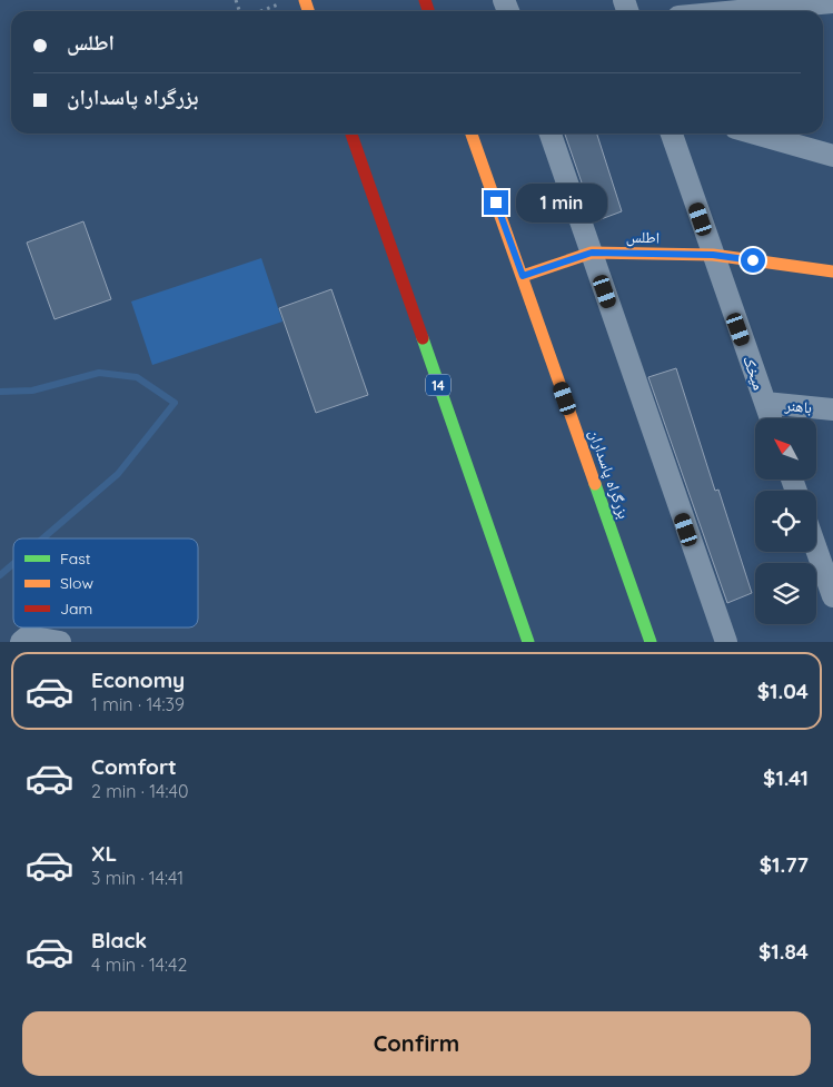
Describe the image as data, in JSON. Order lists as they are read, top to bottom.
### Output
{
  "streets": {
    "main road": ["اطلس", "14", "بزرگراه پاسداران"],
    "street": ["میخک", "باهنر"]
  },
  "crossings": [
    ["اطلس", "میخک"],
    ["اطلس", "بزرگراه پاسداران"],
    ["میخک", "باهنر"]
  ],
  "legend": ["Fast", "Slow", "Jam"],
  "north": "top left",
  "page": {
    "banner": ["اطلس", "بزرگراه پاسداران"],
    "bubble": "1 min",
    "list": [
      {
        "name": "Economy",
        "note": "1 min · 14:39",
        "value": "$1.04"
      },
      {
        "name": "Comfort",
        "note": "2 min · 14:40",
        "value": "$1.41"
      },
      {
        "name": "XL",
        "note": "3 min · 14:41",
        "value": "$1.77"
      },
      {
        "name": "Black",
        "note": "4 min · 14:42",
        "value": "$1.84"
      }
    ],
    "buttons": "Confirm"
  }
}
